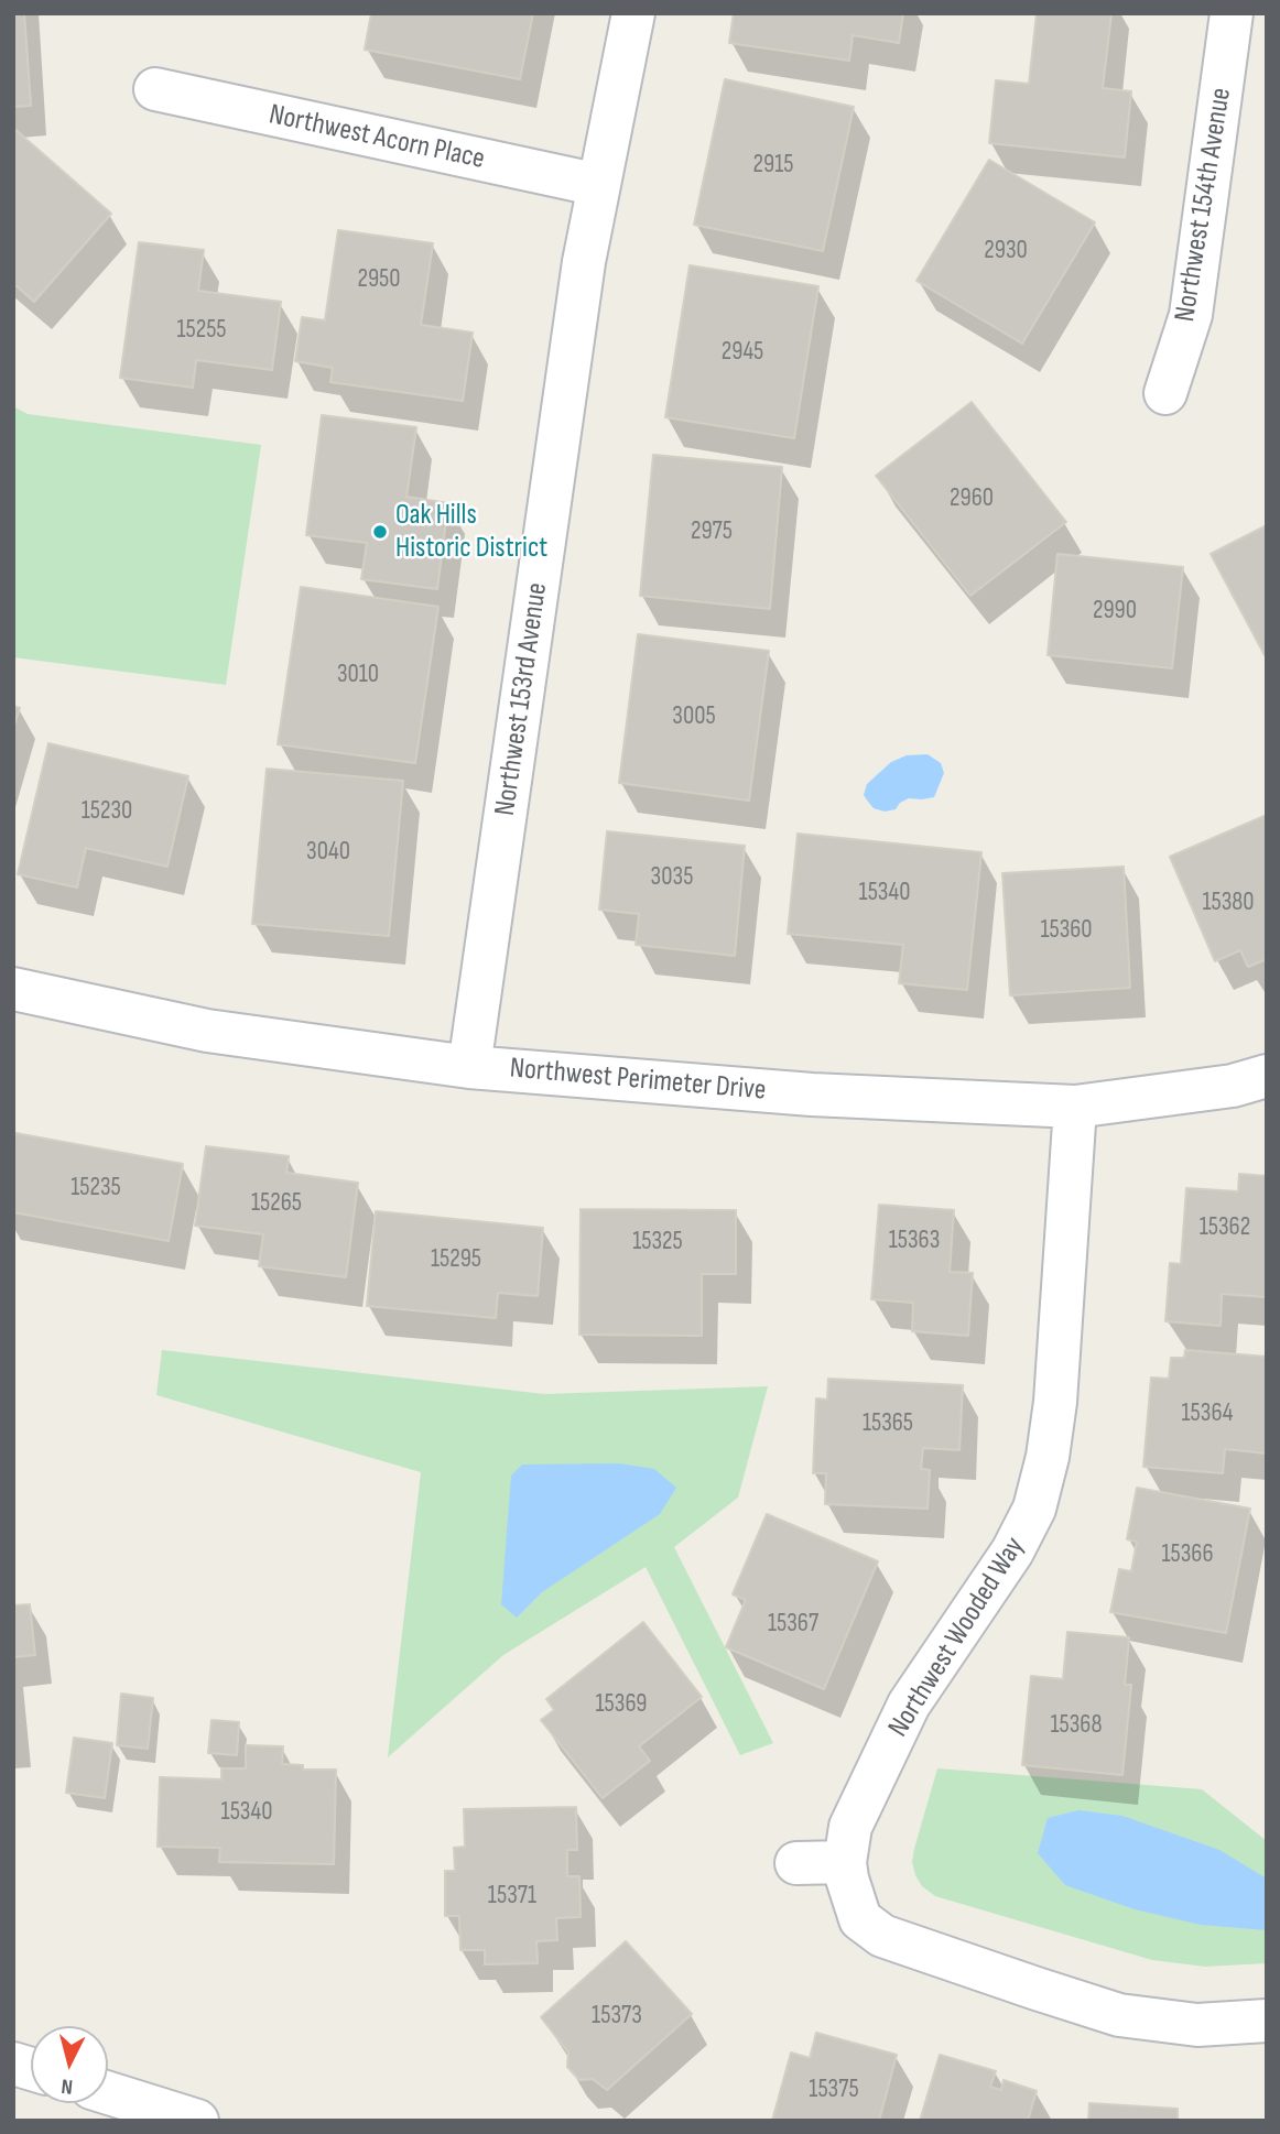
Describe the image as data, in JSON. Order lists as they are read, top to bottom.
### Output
{
  "streets": {
    "street": [
      "Northwest Acorn Place",
      "Northwest 154th Avenue",
      "Northwest 153rd Avenue",
      "Northwest Perimeter Drive",
      "Northwest Wooded Way"
    ]
  },
  "crossings": [
    ["Northwest Acorn Place", "Northwest 153rd Avenue"],
    ["Northwest 153rd Avenue", "Northwest Perimeter Drive"],
    ["Northwest Perimeter Drive", "Northwest Wooded Way"]
  ],
  "places": ["Oak Hills Historic District"],
  "house_numbers": [
    "2915",
    "2930",
    "2950",
    "15255",
    "2945",
    "2960",
    "2975",
    "2990",
    "3010",
    "3005",
    "15230",
    "3040",
    "3035",
    "15340",
    "15380",
    "15360",
    "15235",
    "15265",
    "15362",
    "15363",
    "15325",
    "15295",
    "15364",
    "15365",
    "15366",
    "15367",
    "15369",
    "15368",
    "15340",
    "15371",
    "15373",
    "15375"
  ],
  "north": "bottom"
}
